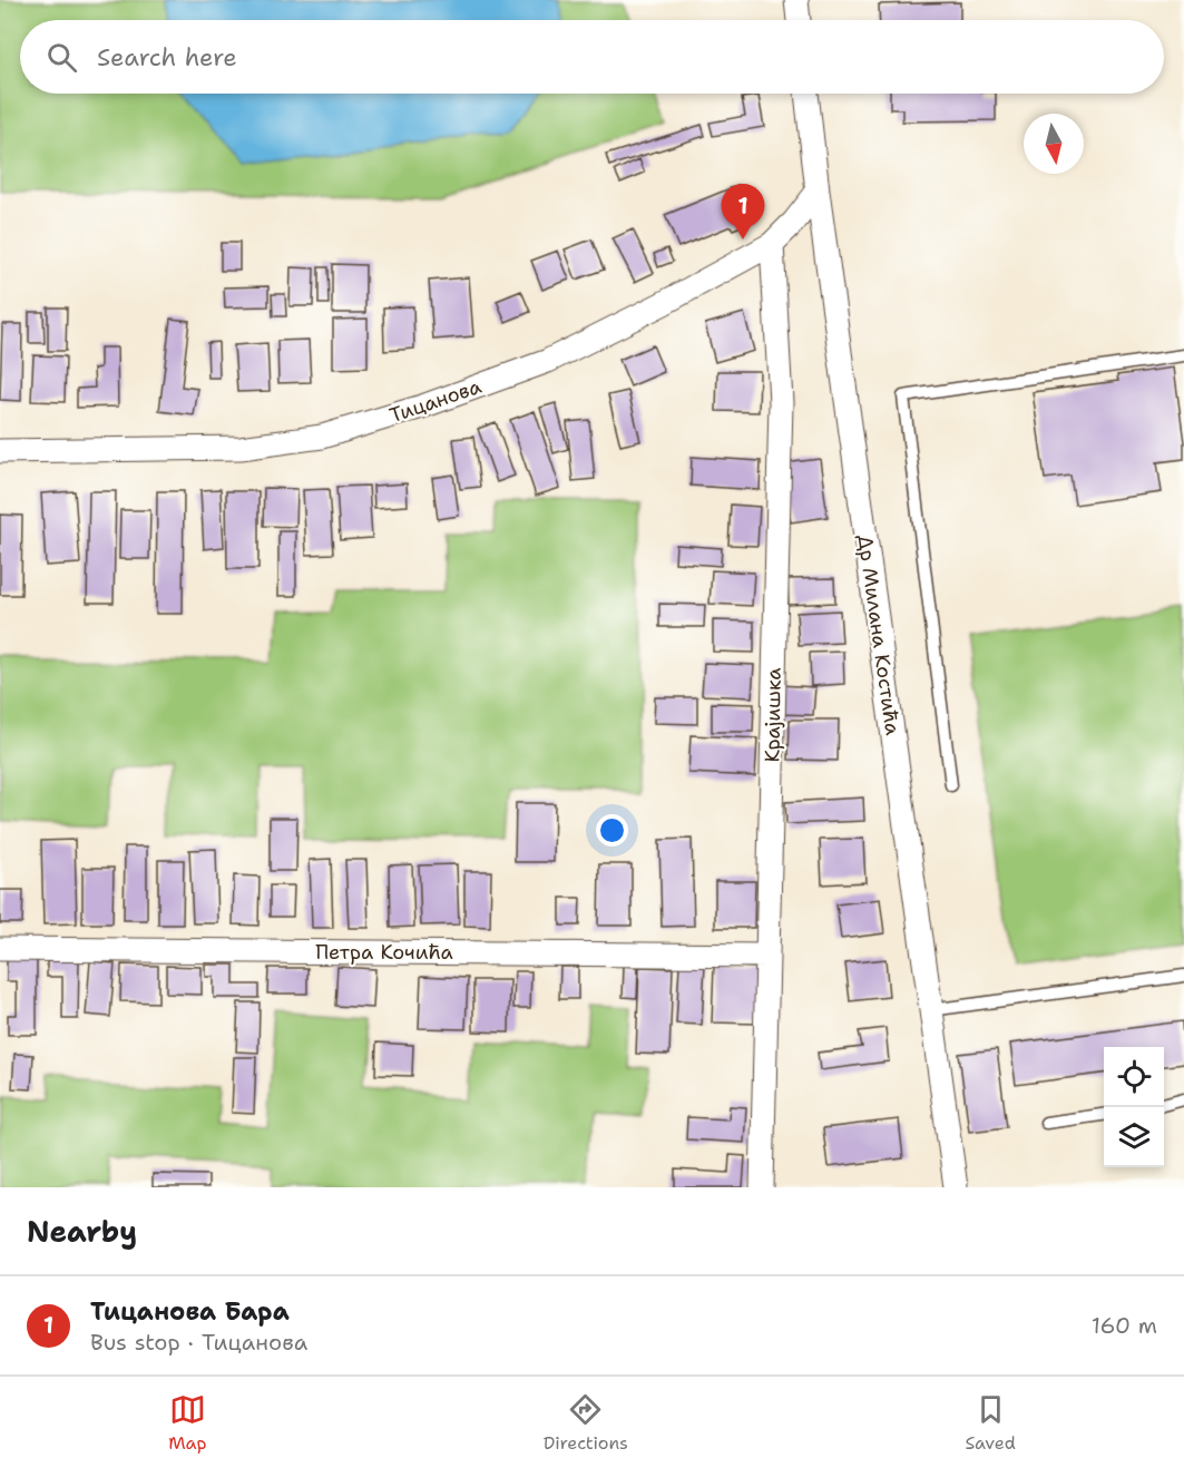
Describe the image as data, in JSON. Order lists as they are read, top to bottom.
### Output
{
  "streets": {
    "street": [
      "Тицанова",
      "Др Милана Костића",
      "Крајишка",
      "Петра Кочића"
    ]
  },
  "crossings": [
    ["Тицанова", "Др Милана Костића"],
    ["Тицанова", "Крајишка"],
    ["Крајишка", "Петра Кочића"]
  ],
  "north": "bottom",
  "page": {
    "search": "Search here",
    "pins": "1",
    "heading": "Nearby",
    "list": [
      {
        "mark": "1",
        "name": "Тицанова Бара",
        "note": "Bus stop · Тицанова",
        "value": "160 m"
      }
    ],
    "nav": ["Map", "Directions", "Saved"]
  }
}
